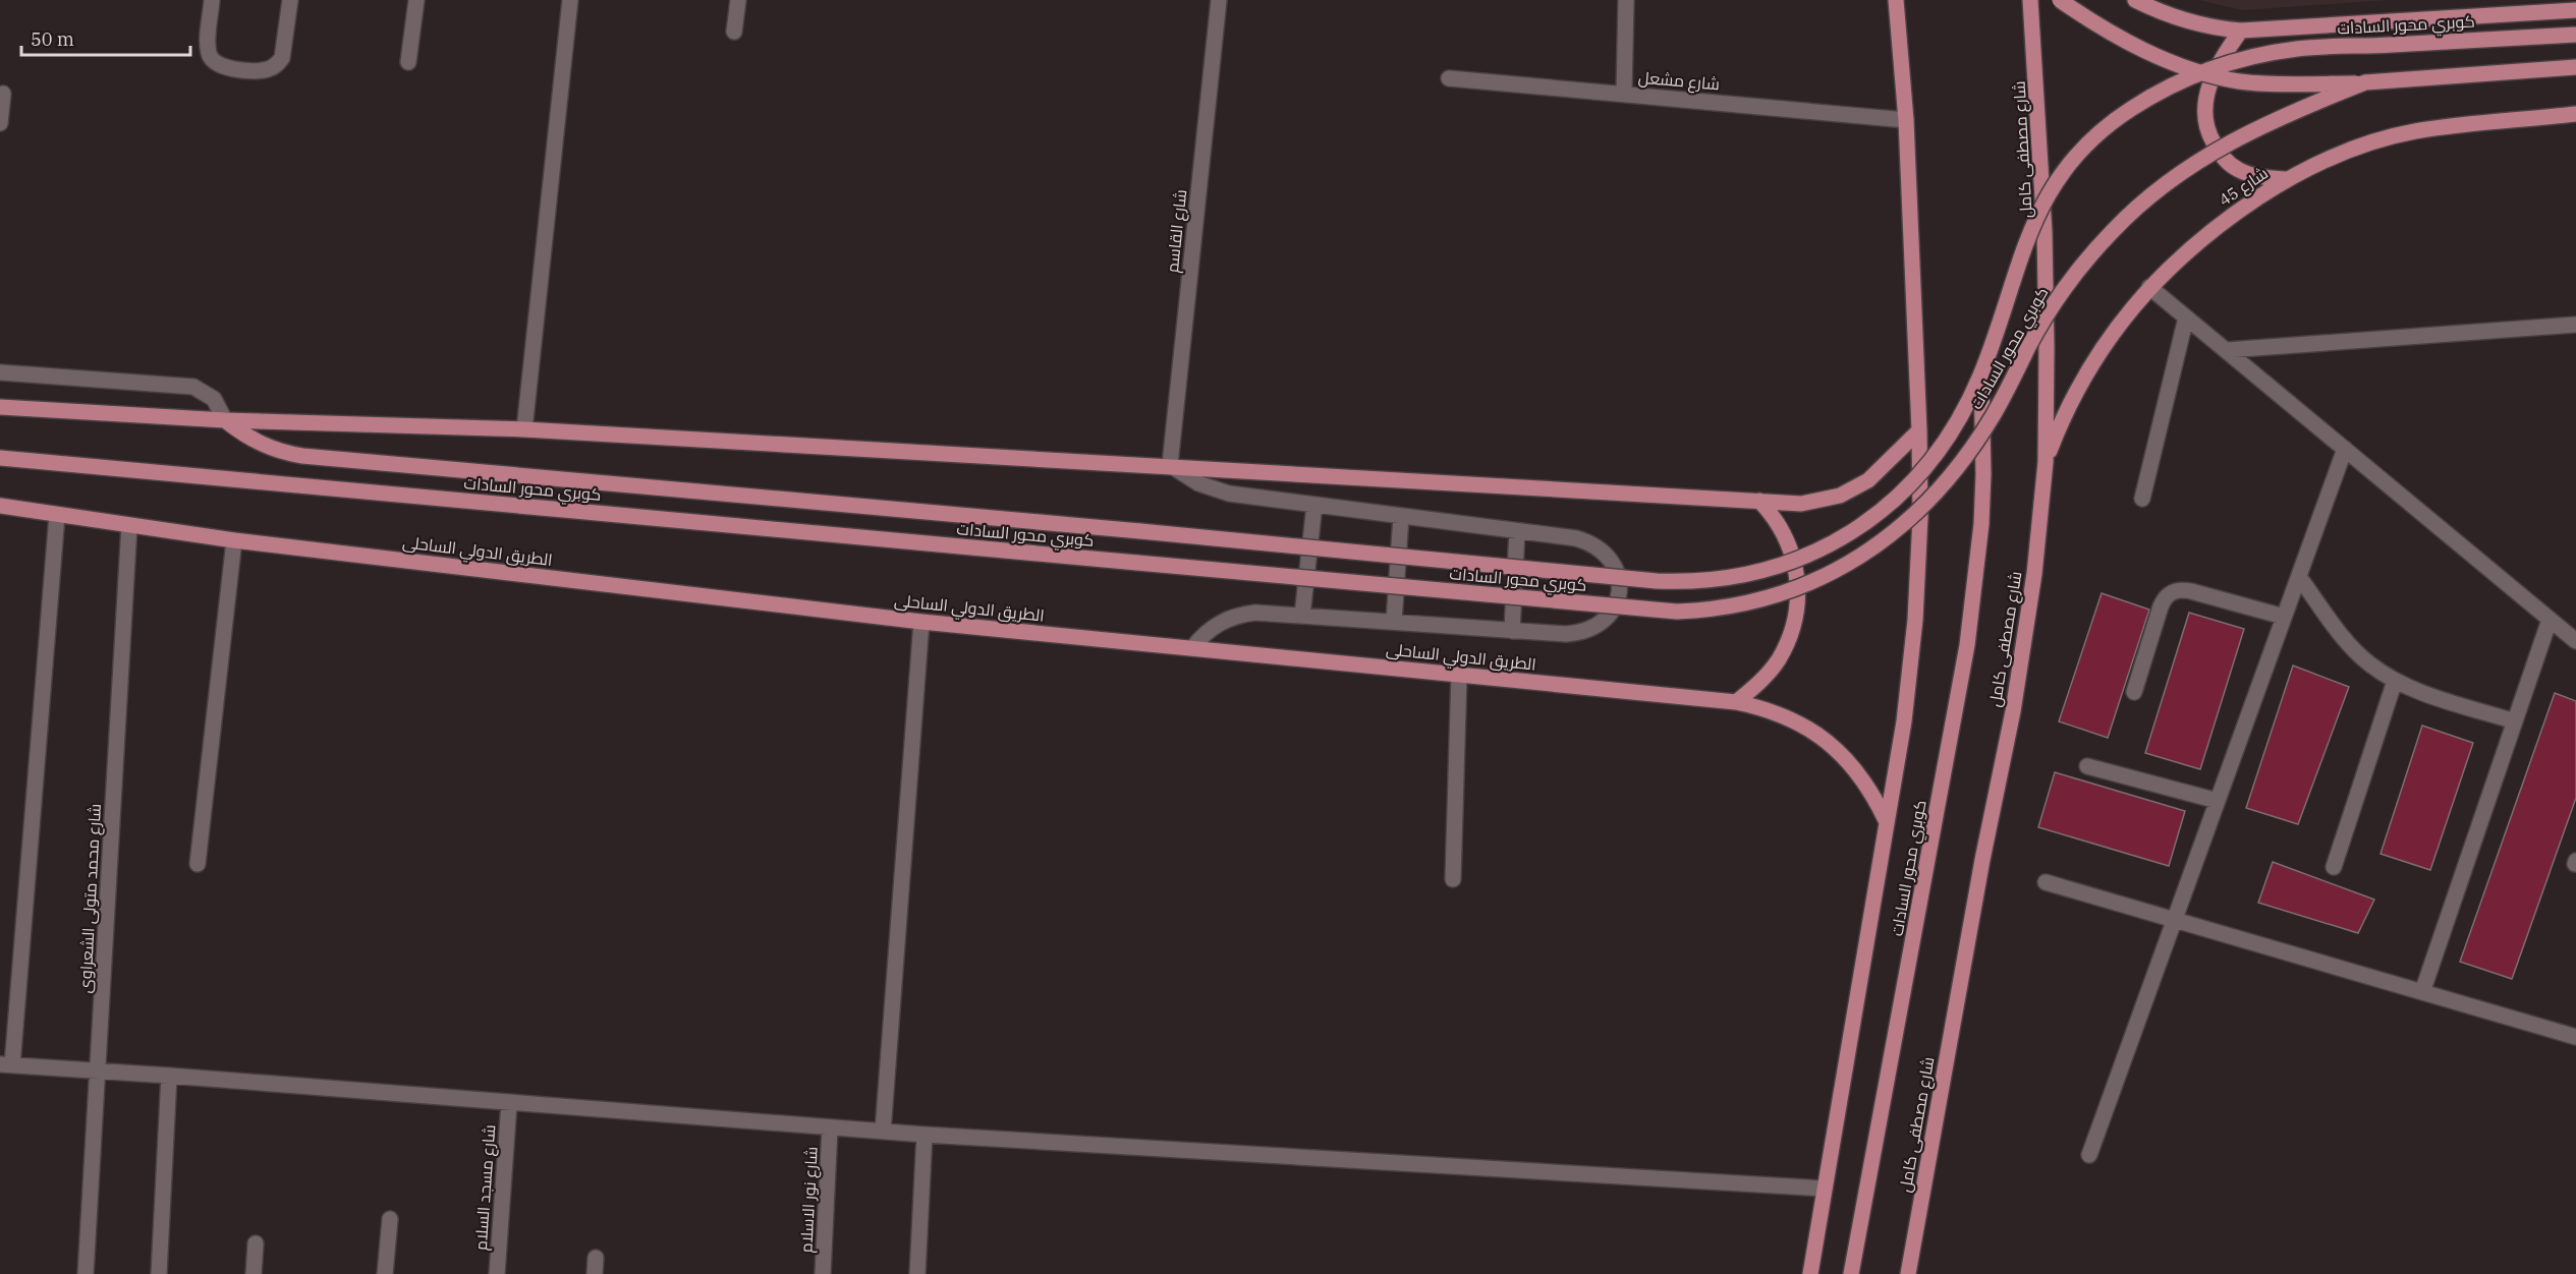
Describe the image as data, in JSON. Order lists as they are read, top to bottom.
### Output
{
  "streets": {
    "main road": [
      "كوبري محور السادات",
      "شارع مصطفى كامل",
      "شارع 45",
      "الطريق الدولي الساحلى"
    ],
    "street": [
      "شارع مشعل",
      "شارع القاسم",
      "شارع محمد متولى الشعراوى",
      "شارع مسجد السلام",
      "شارع نور الاسلام"
    ]
  },
  "crossings": [
    ["شارع مصطفى كامل", "شارع 45"],
    ["الطريق الدولي الساحلى", "شارع محمد متولى الشعراوى"]
  ],
  "scale_bar": "50 m"
}
